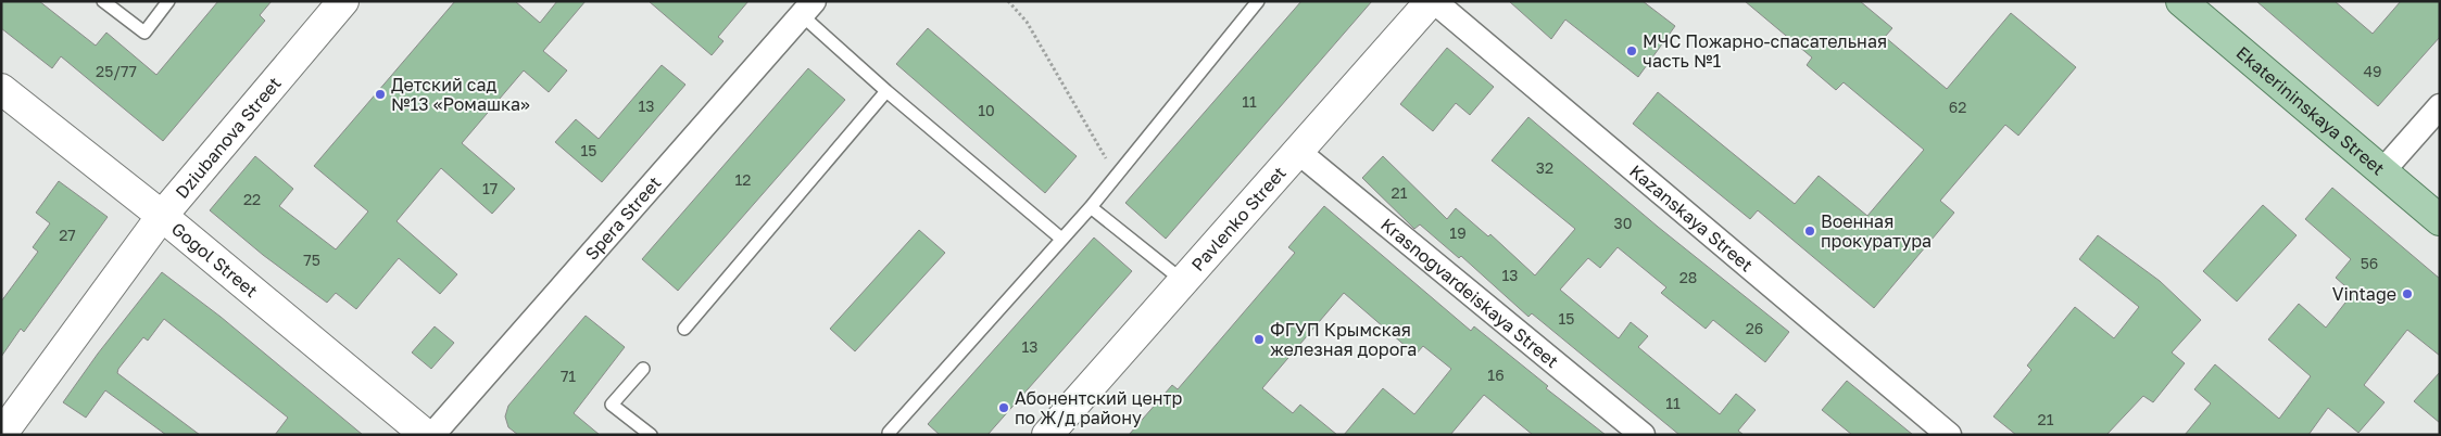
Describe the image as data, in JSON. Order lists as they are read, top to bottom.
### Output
{
  "streets": {
    "main road": [
      "Ekaterininskaya Street",
      "Dziubanova Street",
      "Pavlenko Street",
      "Gogol Street"
    ],
    "street": ["Spera Street", "Kazanskaya Street", "Krasnogvardeiskaya Street"]
  },
  "crossings": [
    ["Dziubanova Street", "Gogol Street"],
    ["Pavlenko Street", "Kazanskaya Street"],
    ["Pavlenko Street", "Krasnogvardeiskaya Street"]
  ],
  "places": [
    "МЧС Пожарно-спасательная часть №1",
    "Детский сад №13 «Ромашка»",
    "Военная прокуратура",
    "Vintage",
    "ФГУП Крымская железная дорога",
    "Абонентский центр по Ж/д району"
  ],
  "house_numbers": [
    "25/77",
    "49",
    "11",
    "13",
    "62",
    "10",
    "15",
    "32",
    "12",
    "17",
    "21",
    "22",
    "30",
    "19",
    "27",
    "75",
    "56",
    "13",
    "28",
    "15",
    "26",
    "13",
    "16",
    "71",
    "11",
    "21"
  ]
}
